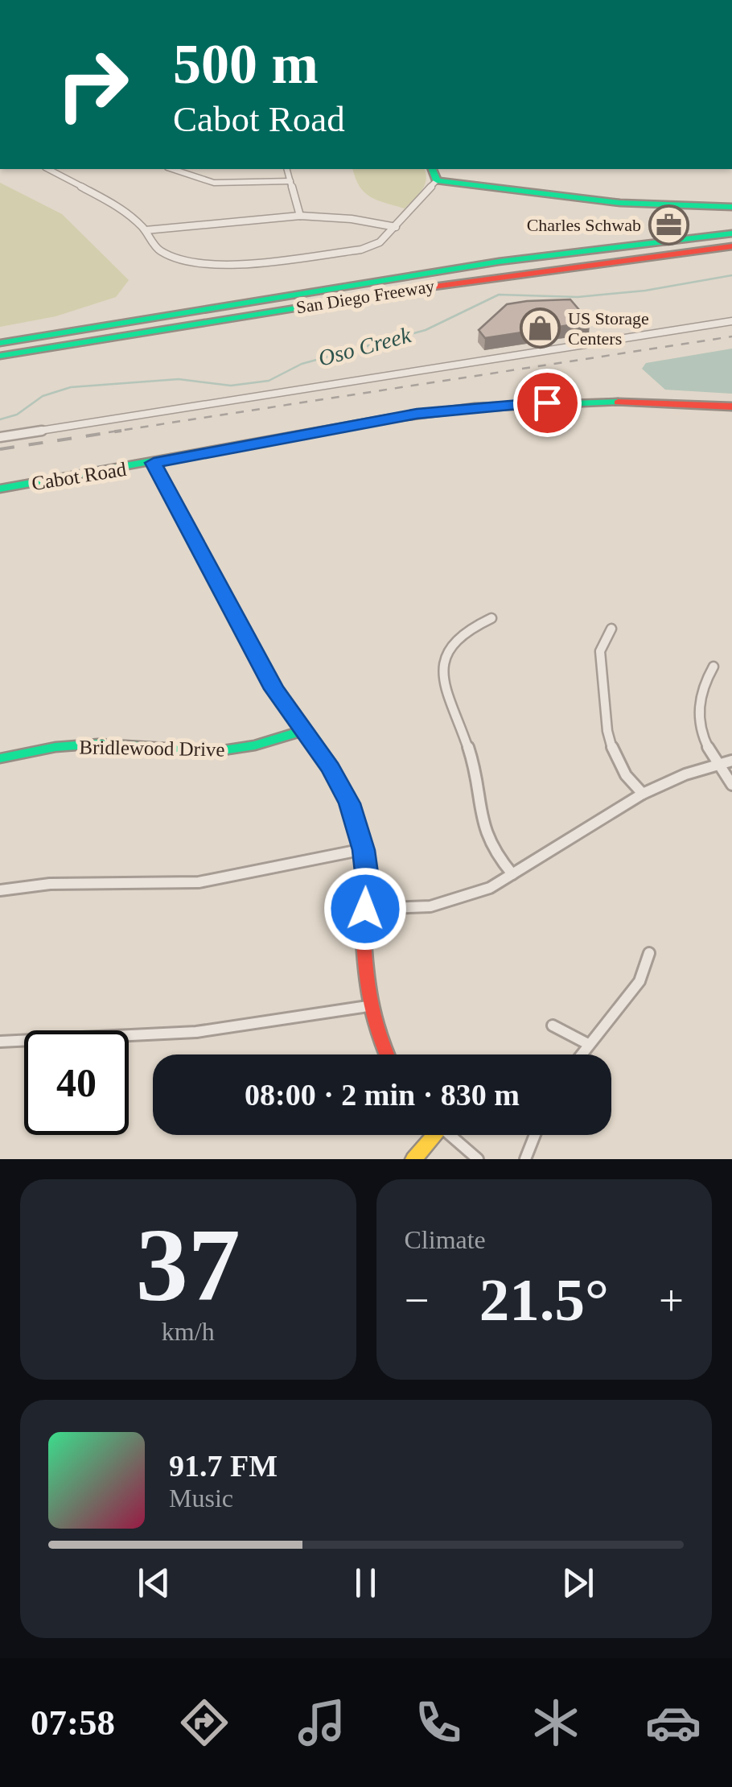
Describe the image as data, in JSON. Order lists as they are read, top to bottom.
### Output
{
  "streets": {
    "main road": ["San Diego Freeway", "Cabot Road", "Bridlewood Drive"]
  },
  "water": ["Oso Creek"],
  "places": {
    "office": ["Charles Schwab"],
    "shop": ["US Storage Centers"]
  },
  "page": {
    "turn": ["500 m", "Cabot Road"],
    "limit": "40",
    "trip": "08:00 · 2 min · 830 m",
    "tile": [
      ["37", "km/h"],
      "Climate"
    ],
    "heat": ["−", "21.5°", "+"],
    "song": ["91.7 FM", "Music"],
    "tabs": "07:58"
  }
}
